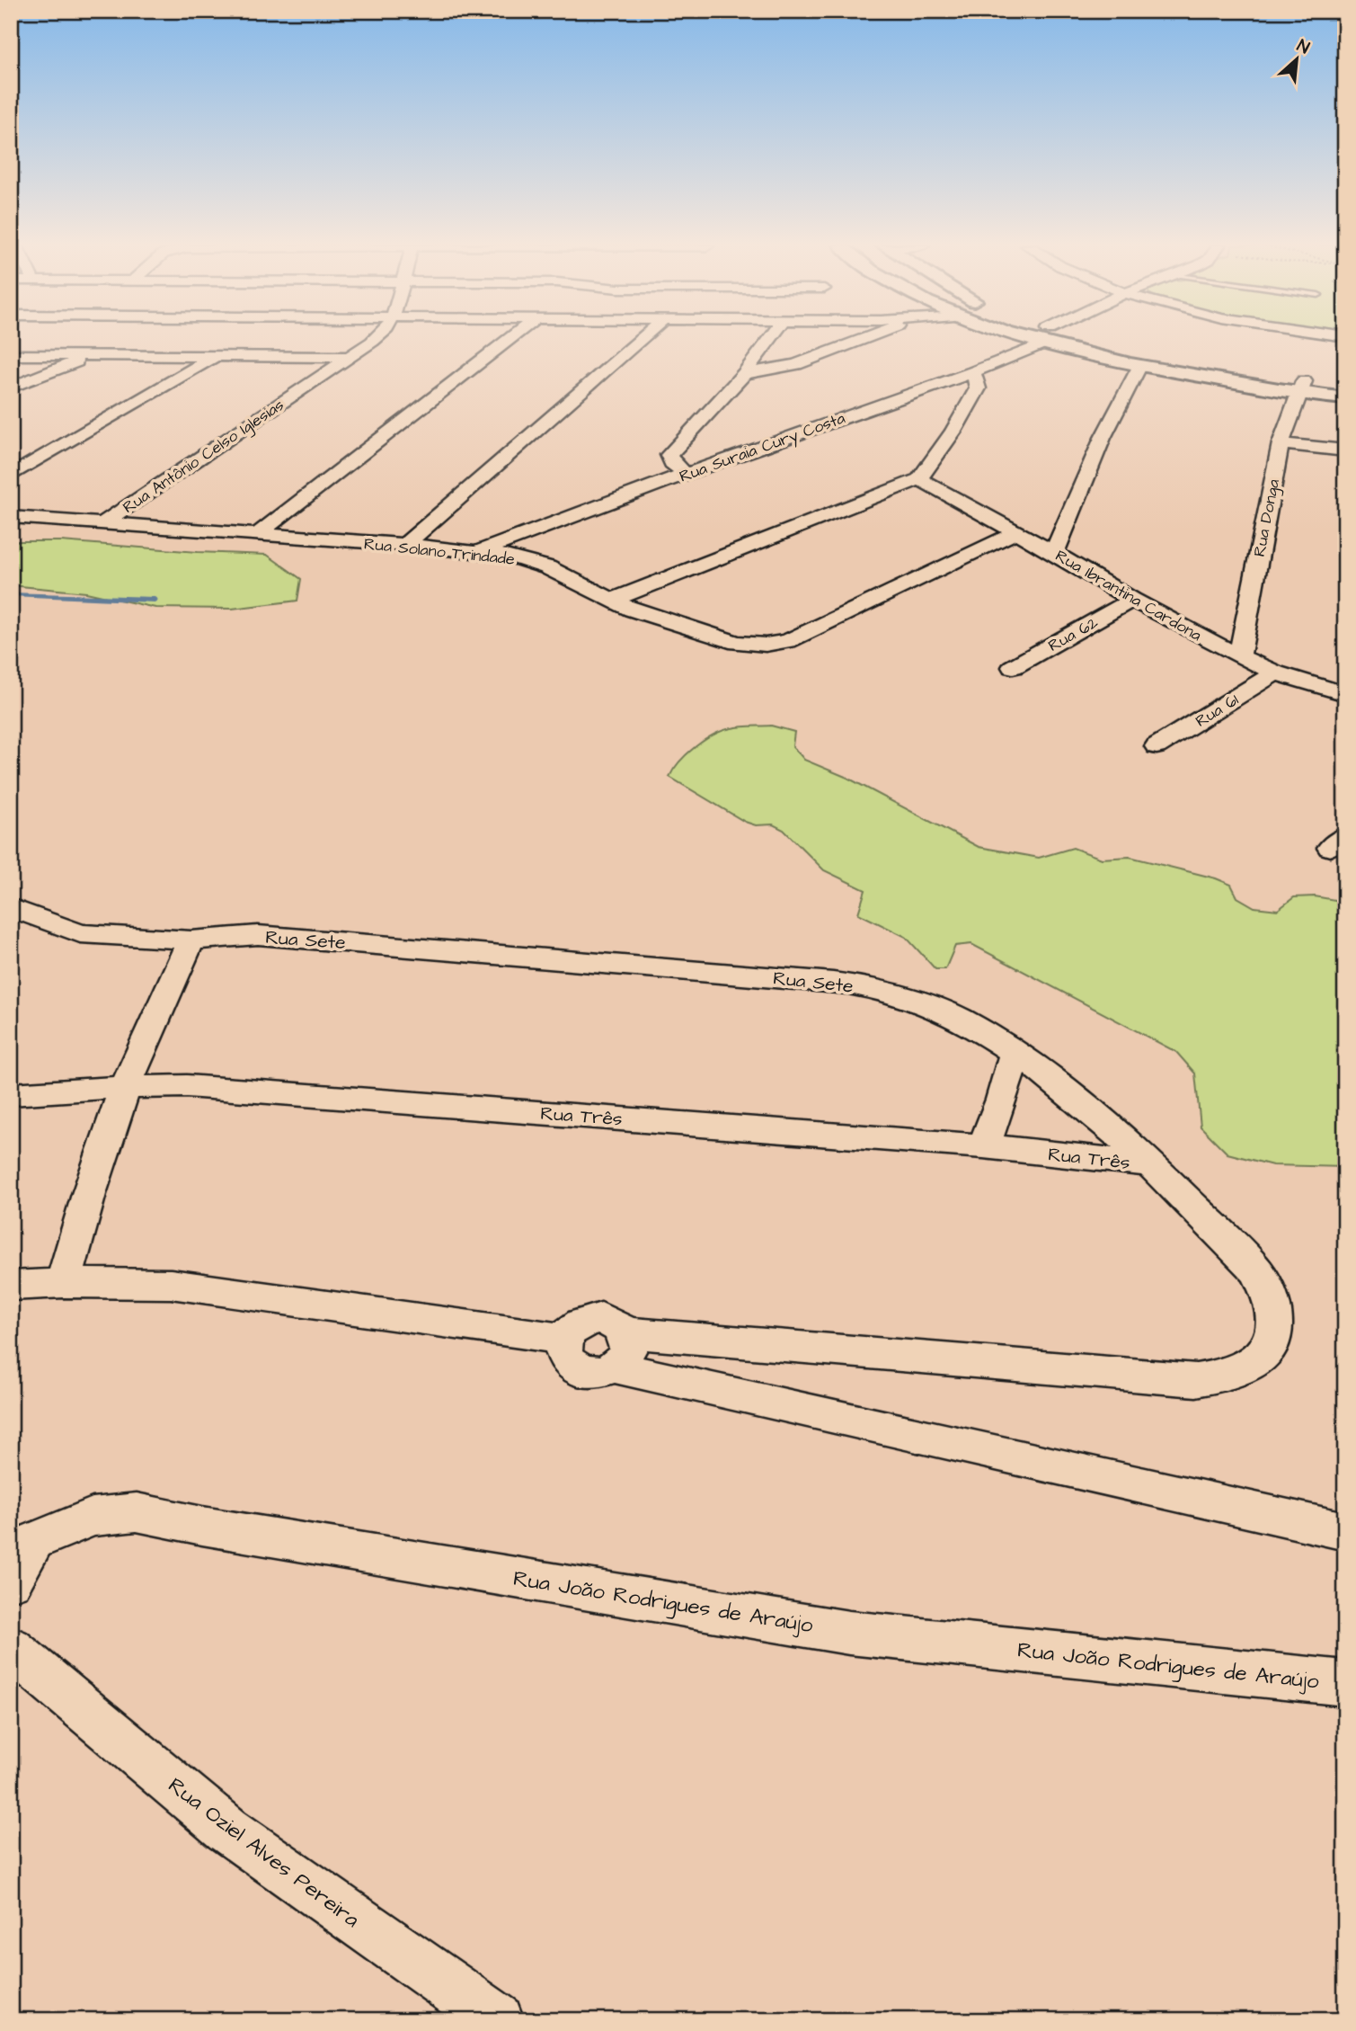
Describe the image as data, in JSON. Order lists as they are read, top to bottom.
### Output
{
  "streets": {
    "street": [
      "Rua Suraia Cury Costa",
      "Rua Antônio Celso Iglesias",
      "Rua Donga",
      "Rua Solano Trindade",
      "Rua Ibrantina Cardona",
      "Rua 62",
      "Rua 61",
      "Rua Sete",
      "Rua Três",
      "Rua João Rodrigues de Araújo",
      "Rua Oziel Alves Pereira"
    ]
  },
  "crossings": [
    ["Rua Suraia Cury Costa", "Rua Solano Trindade"],
    ["Rua Antônio Celso Iglesias", "Rua Solano Trindade"],
    ["Rua Donga", "Rua Ibrantina Cardona"],
    ["Rua Solano Trindade", "Rua Ibrantina Cardona"],
    ["Rua Ibrantina Cardona", "Rua 62"],
    ["Rua Ibrantina Cardona", "Rua 61"],
    ["Rua Sete", "Rua Três"]
  ],
  "north": "top right"
}
